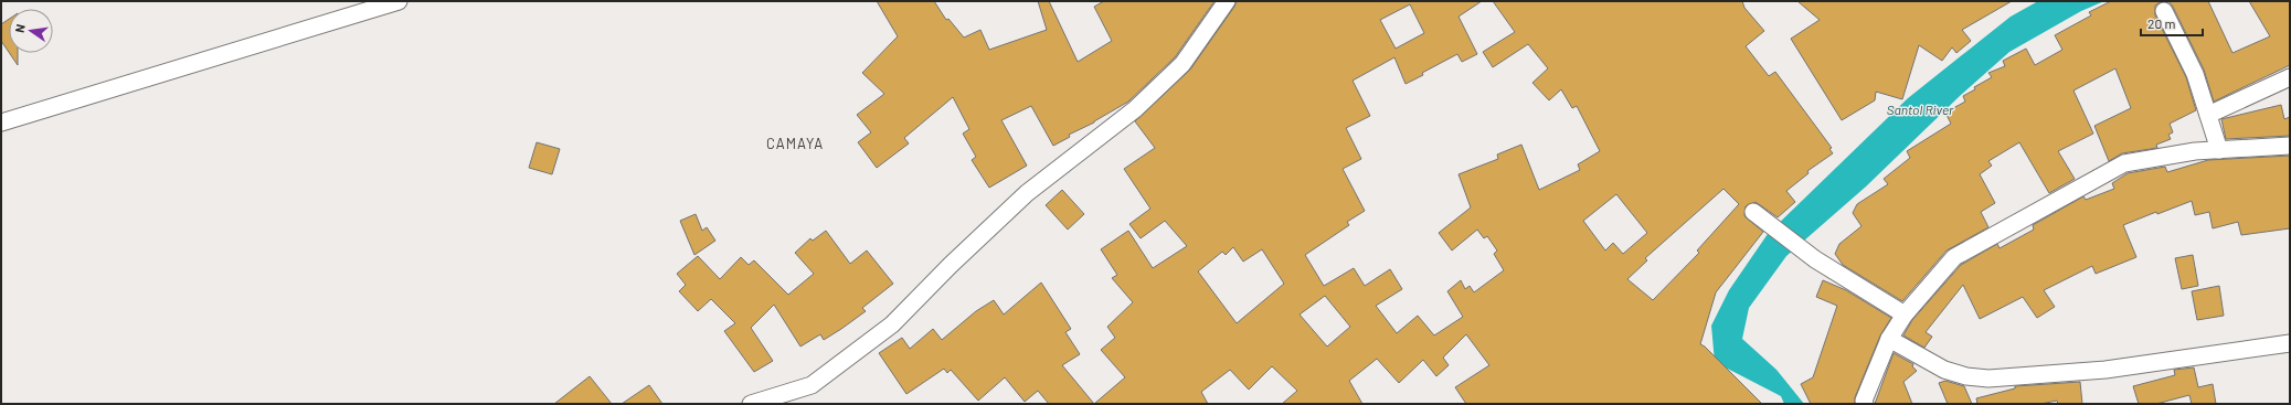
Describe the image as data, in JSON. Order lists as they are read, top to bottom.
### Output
{
  "districts": ["CAMAYA"],
  "water": ["Santol River"],
  "scale_bar": "20 m",
  "north": "left"
}
